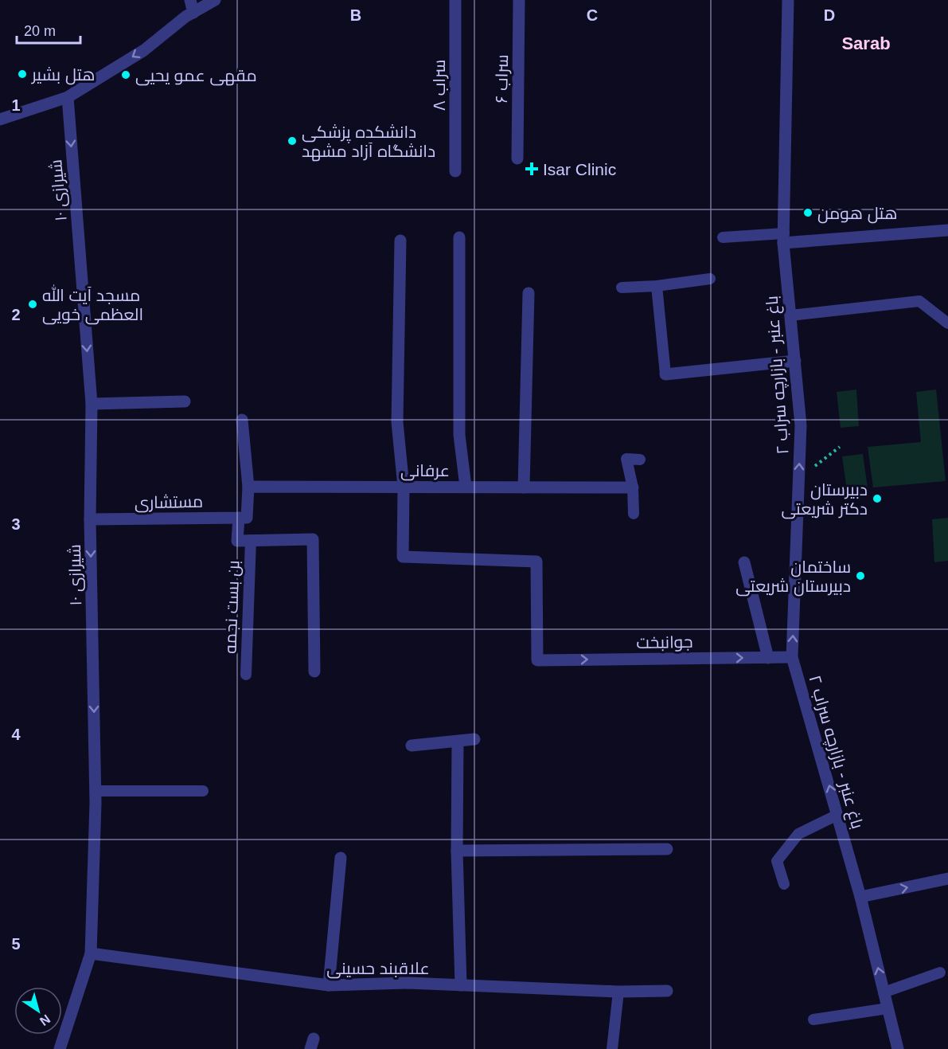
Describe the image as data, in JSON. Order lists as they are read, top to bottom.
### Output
{
  "streets": {
    "street": [
      "سراب ۶",
      "سراب ۸",
      "شیرازی ۱۰",
      "باغ عنبر - بازارچه سراب ۲",
      "عرفانی",
      "مستشاری",
      "جوانبخت",
      "علاقبند حسینی"
    ],
    "lane": ["بن بست نجمه"]
  },
  "crossings": [
    ["شیرازی ۱۰", "مستشاری"],
    ["شیرازی ۱۰", "علاقبند حسینی"],
    ["باغ عنبر - بازارچه سراب ۲", "جوانبخت"],
    ["عرفانی", "جوانبخت"]
  ],
  "one_way": ["شیرازی ۱۰", "باغ عنبر - بازارچه سراب ۲"],
  "districts": ["Sarab"],
  "places": {
    "other": [
      "هتل بشیر",
      "مقهى عمو يحيى",
      "دانشکده پزشکی دانشگاه آزاد مشهد",
      "هتل هومن",
      "مسجد آیت الله العظمی خویی",
      "دبیرستان دکتر شریعتی",
      "ساختمان دبیرستان شریعتی"
    ],
    "health": ["Isar Clinic"]
  },
  "scale_bar": "20 m",
  "north": "bottom right",
  "grid": {
    "columns": ["B", "C", "D"],
    "rows": [
      "1",
      "2",
      "3",
      "4",
      "5"
    ]
  }
}
